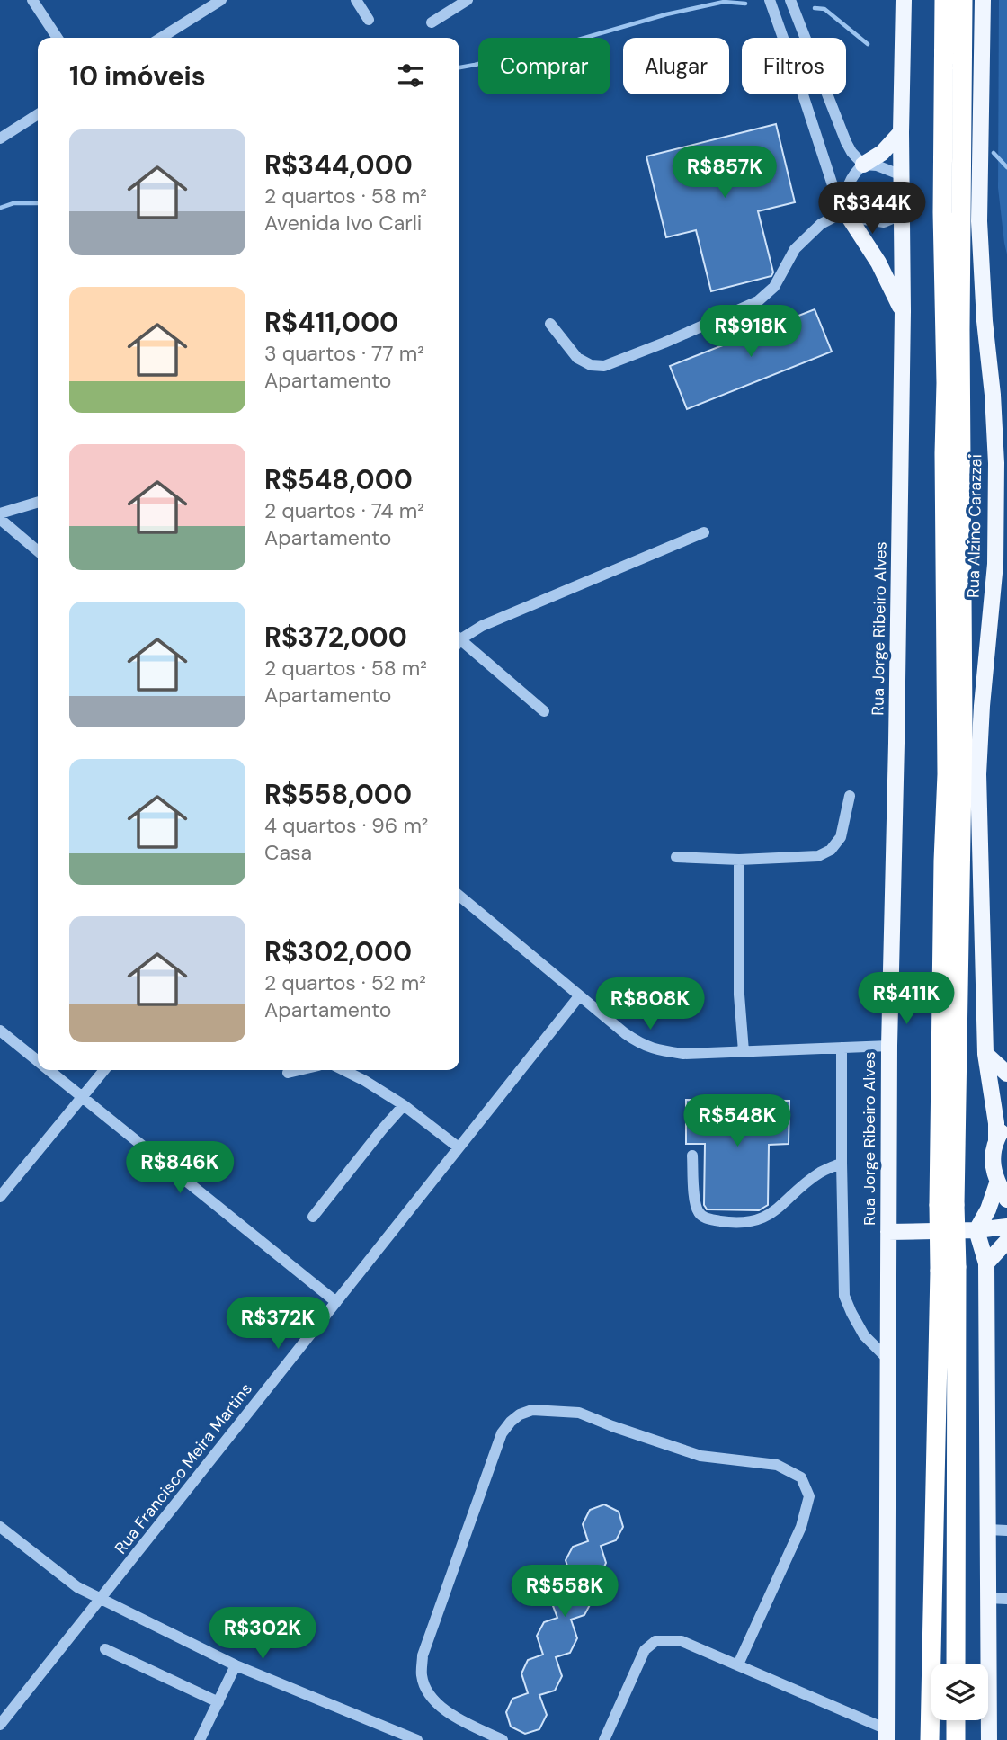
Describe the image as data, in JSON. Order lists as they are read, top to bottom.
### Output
{
  "streets": {
    "main road": ["Rua Alzino Carazzai", "Rua Jorge Ribeiro Alves"],
    "street": ["Rua Francisco Meira Martins"]
  },
  "page": {
    "chip": ["Comprar", "Alugar", "Filtros"],
    "heading": "10 imóveis",
    "list": [
      {
        "name": "R$344,000",
        "note": "2 quartos · 58 m² · Avenida Ivo Carli"
      },
      {
        "name": "R$411,000",
        "note": "3 quartos · 77 m² · Apartamento"
      },
      {
        "name": "R$548,000",
        "note": "2 quartos · 74 m² · Apartamento"
      },
      {
        "name": "R$372,000",
        "note": "2 quartos · 58 m² · Apartamento"
      },
      {
        "name": "R$558,000",
        "note": "4 quartos · 96 m² · Casa"
      },
      {
        "name": "R$302,000",
        "note": "2 quartos · 52 m² · Apartamento"
      }
    ],
    "price": [
      "R$857K",
      "R$344K",
      "R$918K",
      "R$411K",
      "R$808K",
      "R$548K",
      "R$846K",
      "R$372K",
      "R$558K",
      "R$302K"
    ]
  }
}
